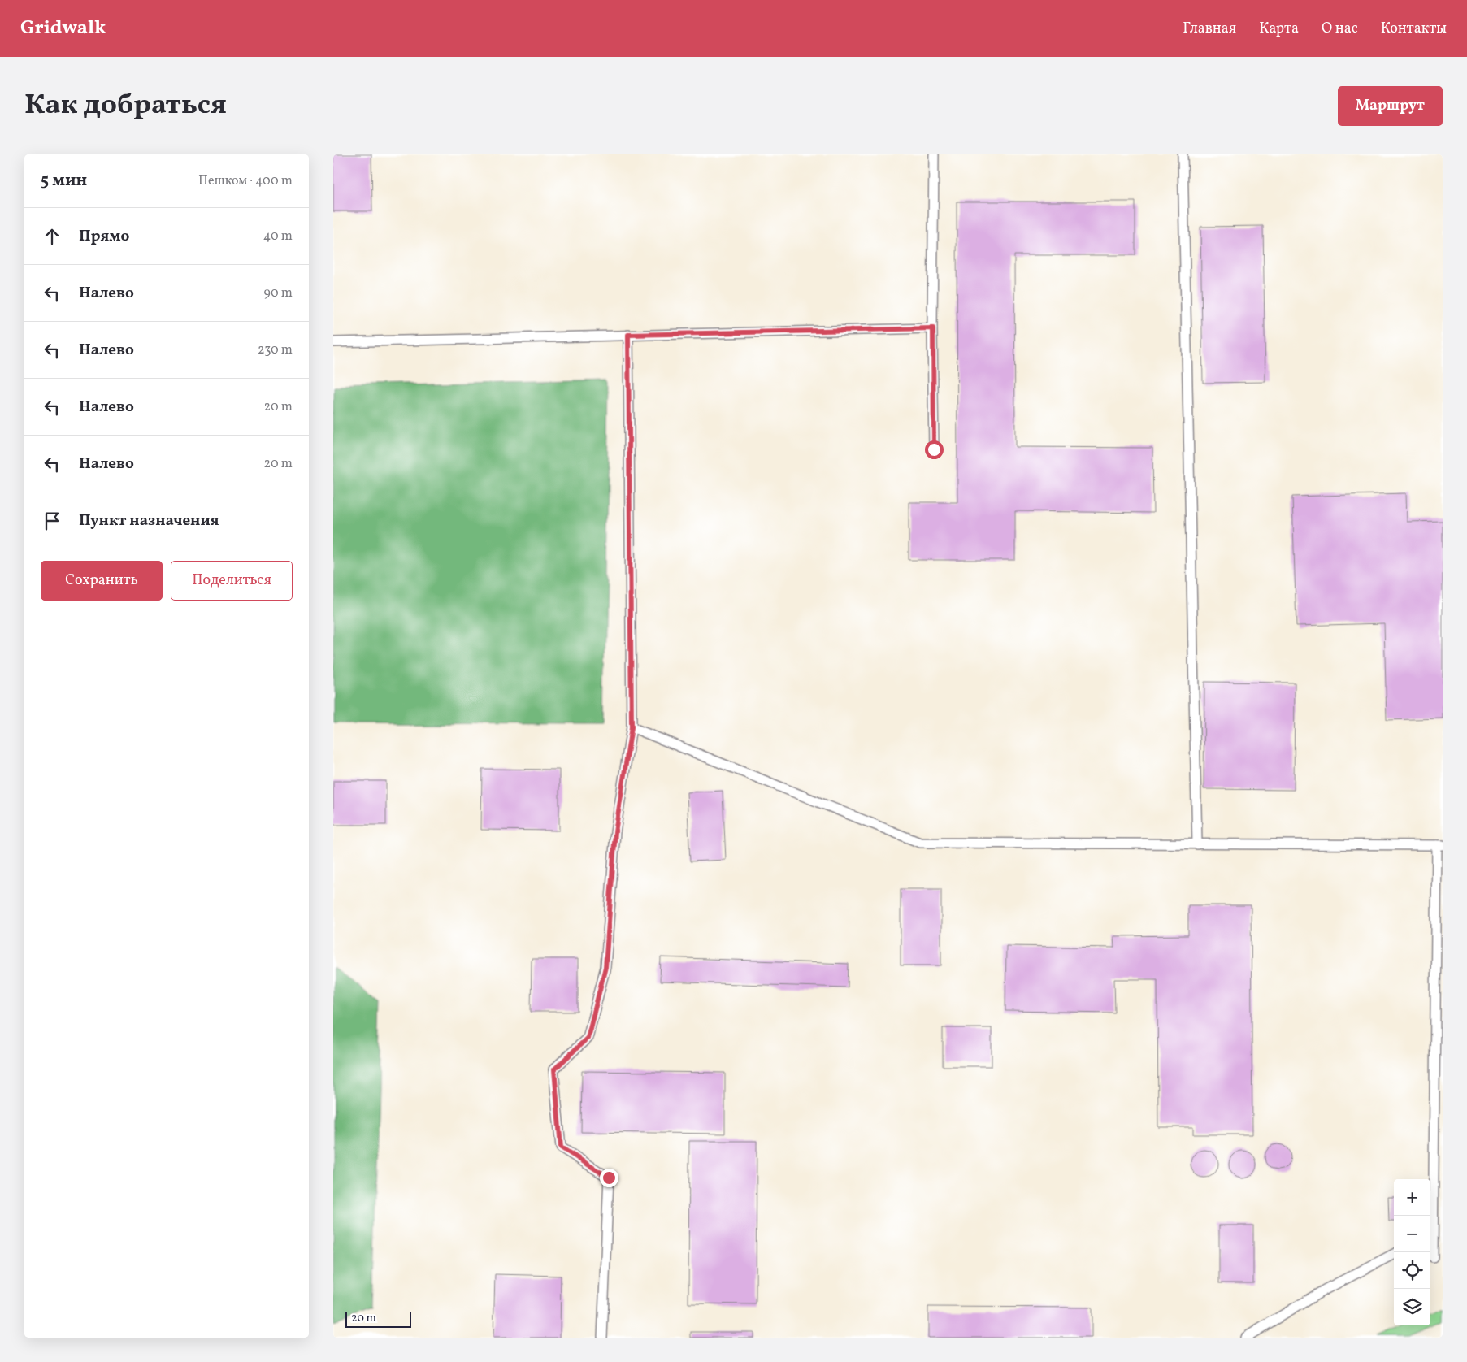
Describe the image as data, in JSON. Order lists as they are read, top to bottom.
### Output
{
  "scale_bar": "20 m",
  "page": {
    "header": "Gridwalk",
    "nav": [
      "Главная",
      "Карта",
      "О нас",
      "Контакты"
    ],
    "title": "Как добраться",
    "buttons": [
      "Маршрут",
      ["Сохранить", "Поделиться"]
    ],
    "heading": ["5 мин", "Пешком · 400 m"],
    "list": [
      ["Прямо", "40 m"],
      ["Налево", "90 m"],
      ["Налево", "230 m"],
      ["Налево", "20 m"],
      ["Налево", "20 m"],
      "Пункт назначения"
    ],
    "map_buttons": ["+", "−"],
    "scale": "20 m"
  }
}
